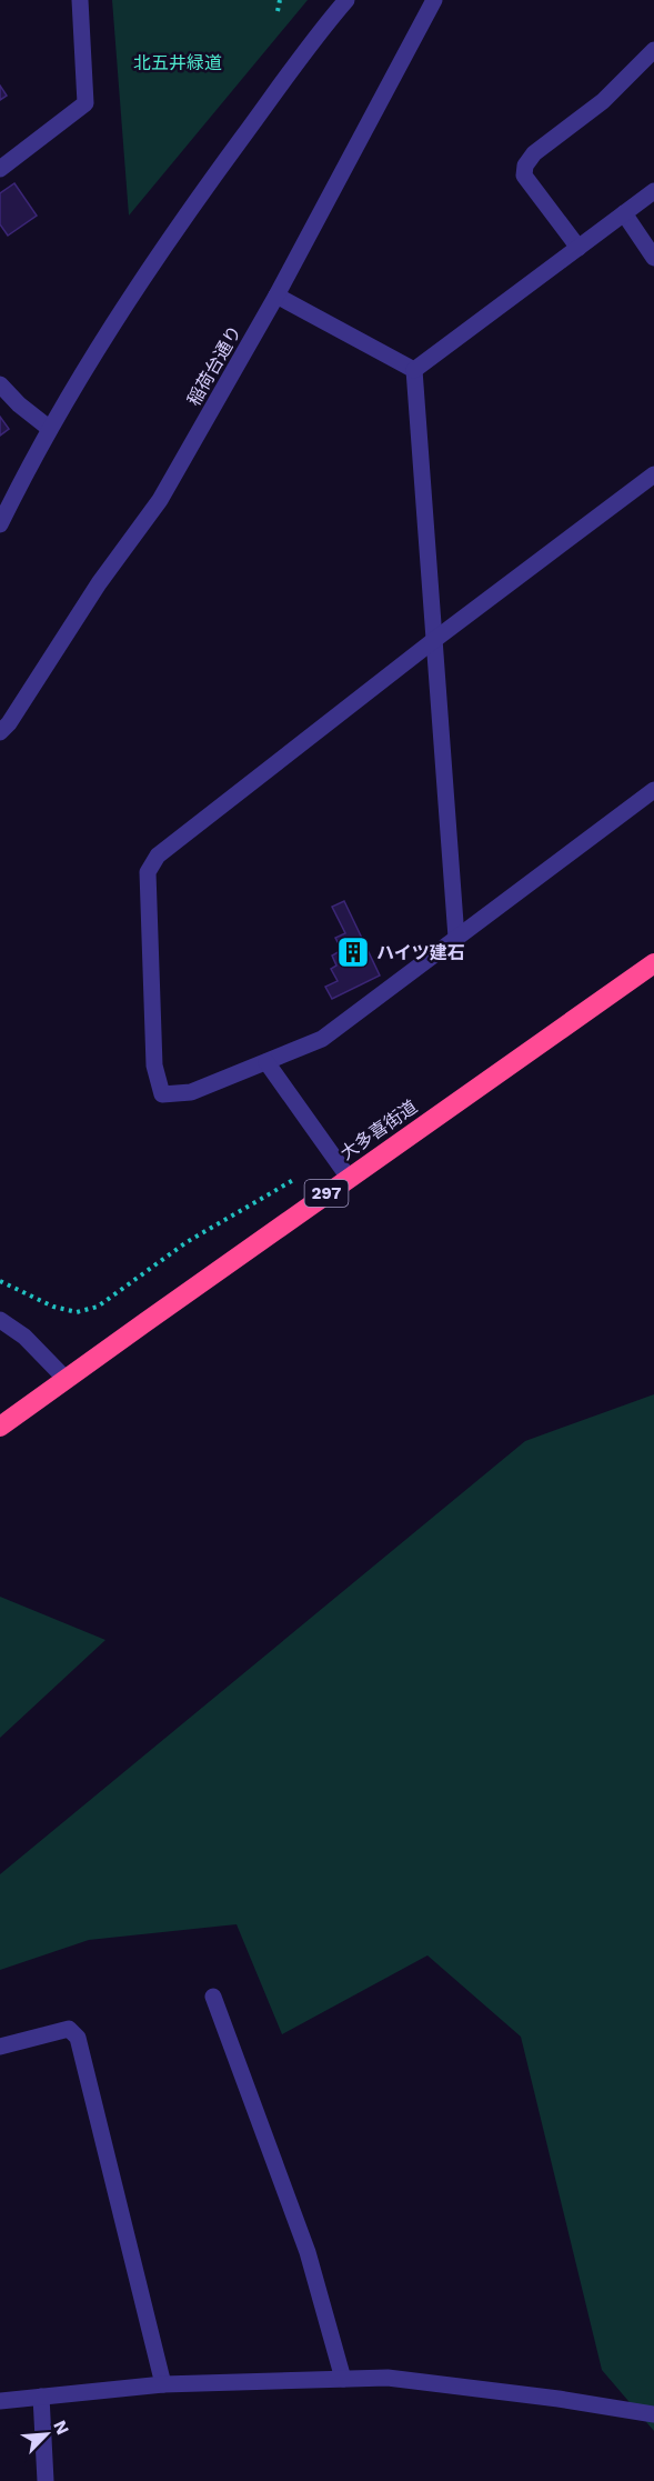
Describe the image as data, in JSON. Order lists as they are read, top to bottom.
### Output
{
  "streets": {
    "highway": ["大多喜街道", "297"],
    "street": ["稲荷台通り"]
  },
  "parks": ["北五井緑道"],
  "places": {
    "building": ["ハイツ建石"]
  },
  "north": "top right"
}
